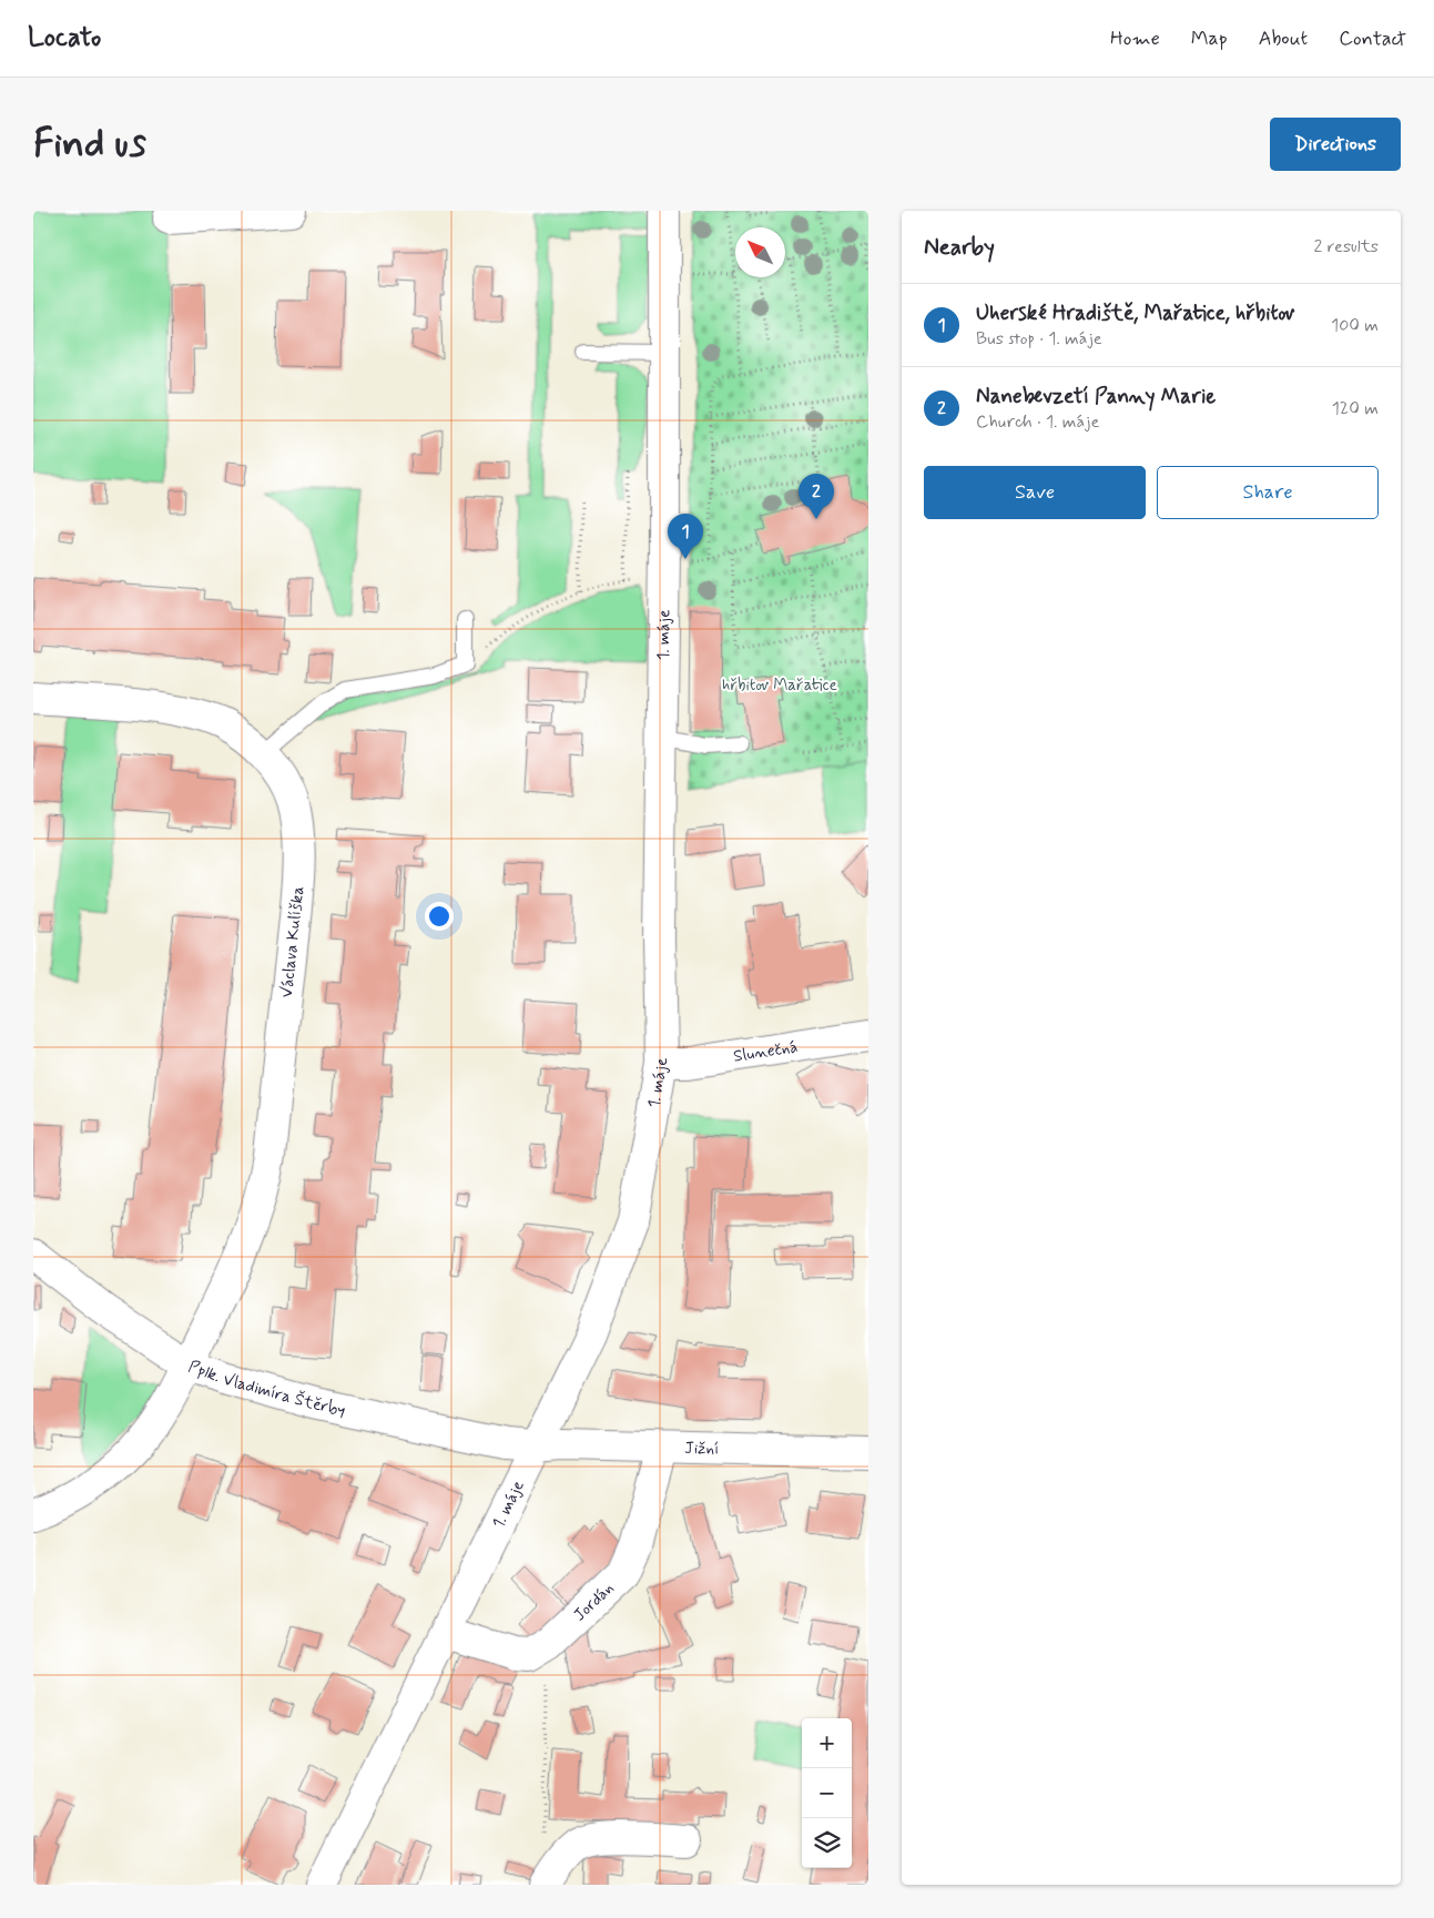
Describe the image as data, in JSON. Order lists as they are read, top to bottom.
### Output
{
  "streets": {
    "street": [
      "1. máje",
      "Václava Kulíška",
      "Slunečná",
      "Pplk. Vladimíra Štěrby",
      "Jižní",
      "Jordán"
    ]
  },
  "crossings": [
    ["1. máje", "Slunečná"],
    ["1. máje", "Pplk. Vladimíra Štěrby"],
    ["1. máje", "Jižní"],
    ["Václava Kulíška", "Pplk. Vladimíra Štěrby"],
    ["Pplk. Vladimíra Štěrby", "Jižní"],
    ["Jižní", "Jordán"]
  ],
  "parks": ["hřbitov Mařatice"],
  "north": "top left",
  "page": {
    "header": "Locato",
    "nav": [
      "Home",
      "Map",
      "About",
      "Contact"
    ],
    "buttons": [
      "Directions",
      ["Save", "Share"]
    ],
    "title": "Find us",
    "heading": ["Nearby", "2 results"],
    "list": [
      {
        "mark": "1",
        "name": "Uherské Hradiště, Mařatice, hřbitov",
        "note": "Bus stop · 1. máje",
        "value": "100 m"
      },
      {
        "mark": "2",
        "name": "Nanebevzetí Panny Marie",
        "note": "Church · 1. máje",
        "value": "120 m"
      }
    ],
    "pins": ["2", "1"],
    "map_buttons": ["+", "−"]
  }
}
